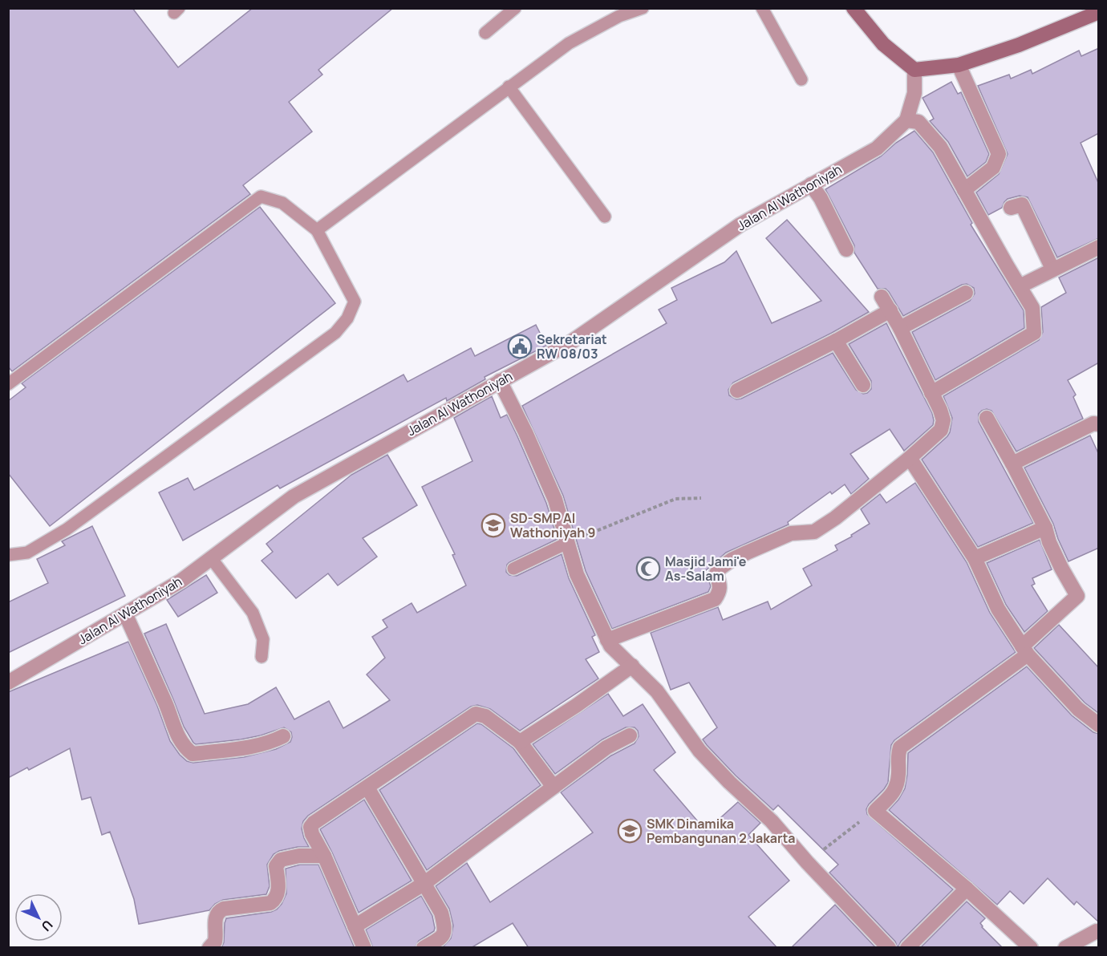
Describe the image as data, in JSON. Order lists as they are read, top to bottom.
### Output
{
  "streets": {
    "street": ["Jalan Al Wathoniyah"]
  },
  "places": {
    "public building": ["Sekretariat RW 08/03"],
    "school or university": ["SD-SMP Al Wathoniyah 9", "SMK Dinamika Pembangunan 2 Jakarta"],
    "mosque": ["Masjid Jami'e As-Salam"]
  },
  "north": "bottom right"
}
